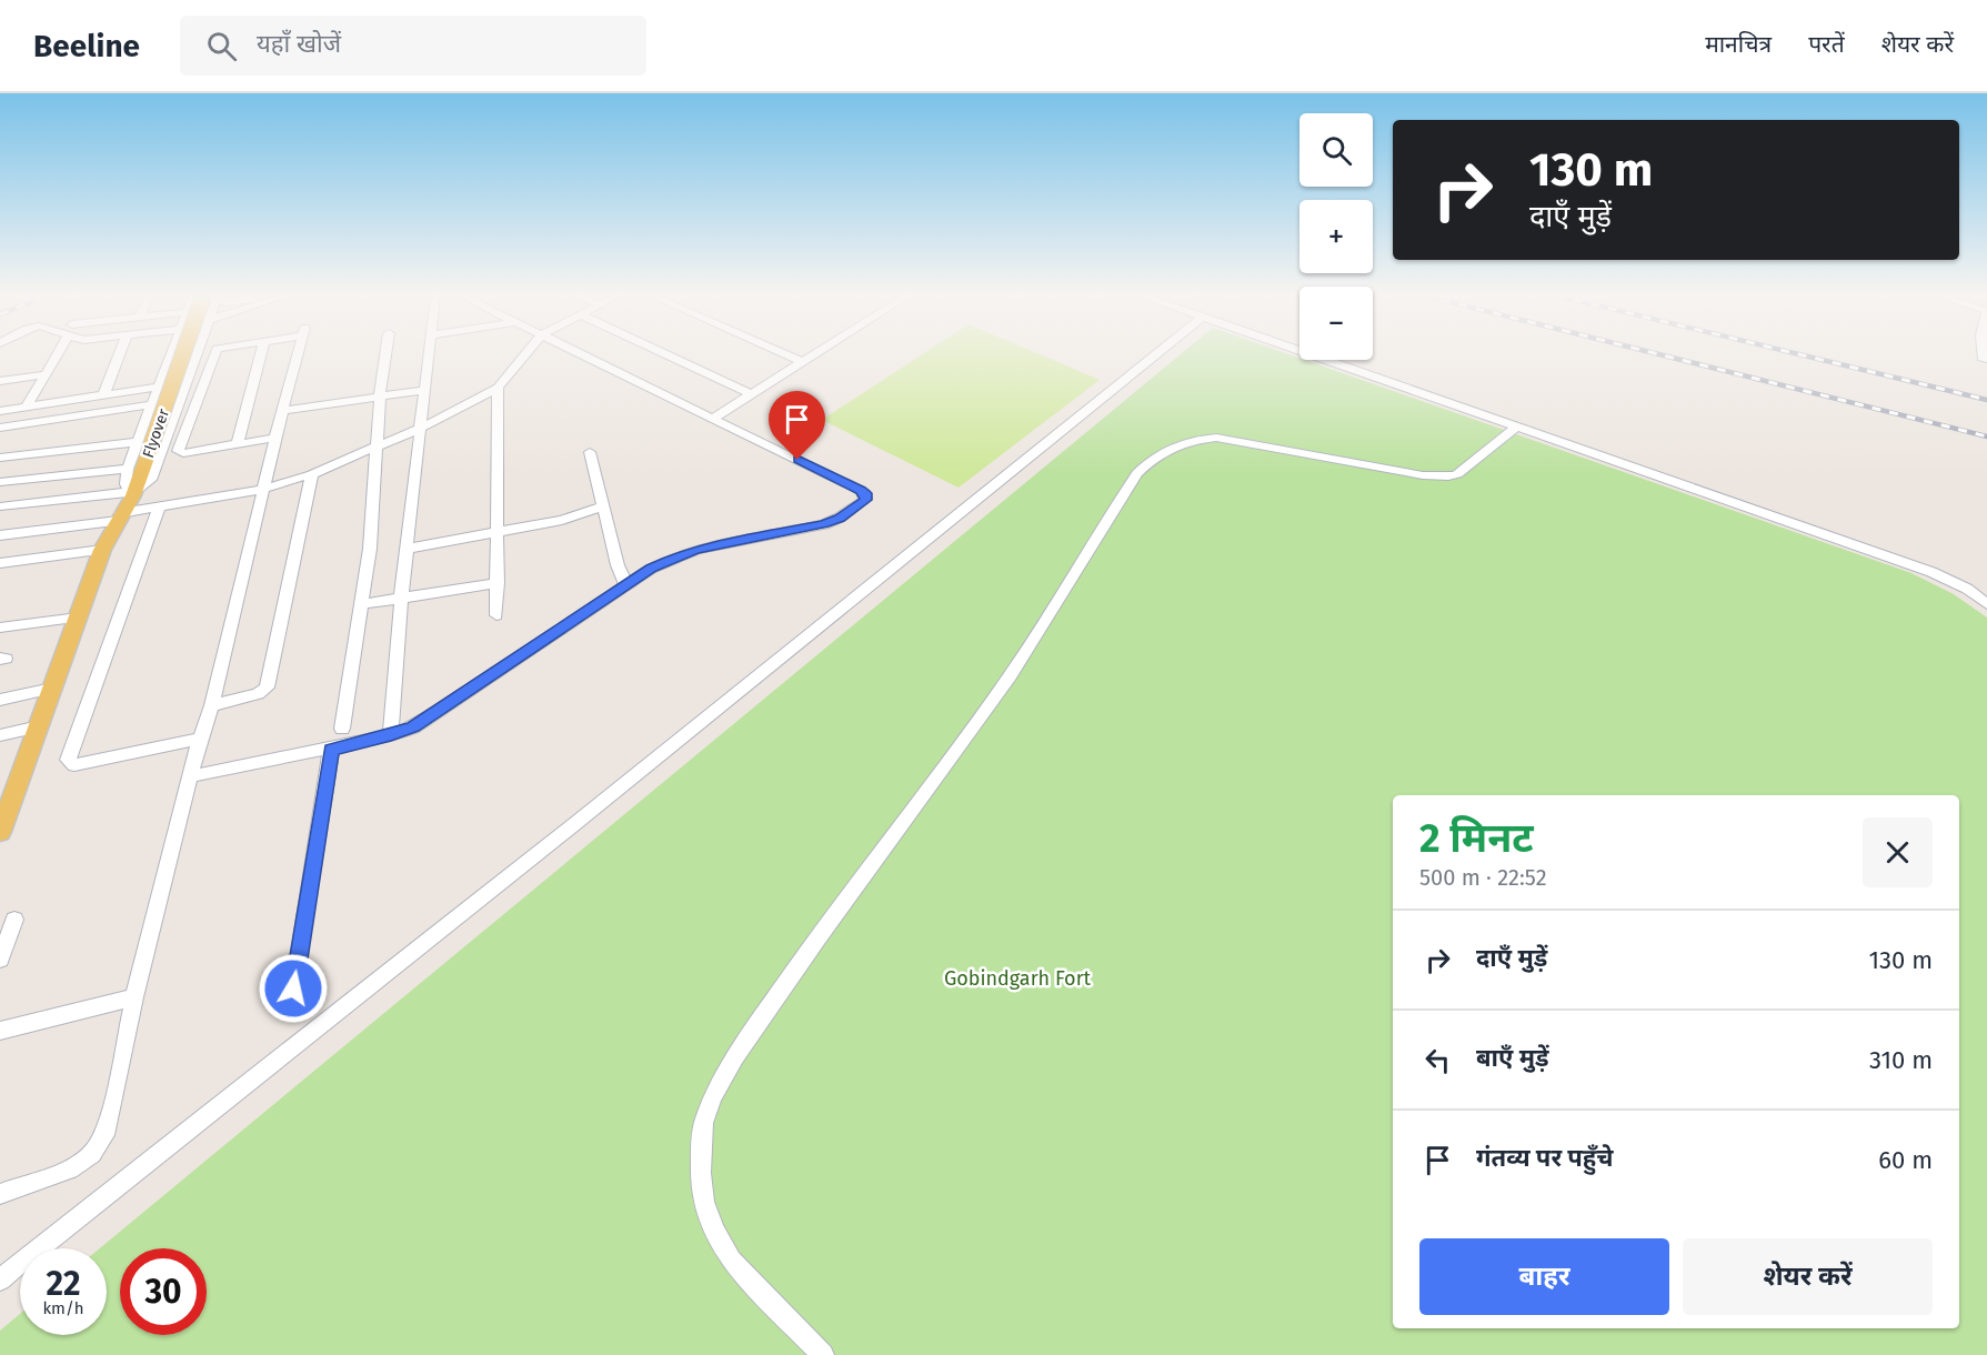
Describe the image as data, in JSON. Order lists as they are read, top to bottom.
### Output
{
  "streets": {
    "main road": ["Flyover"]
  },
  "parks": ["Gobindgarh Fort"],
  "page": {
    "header": "Beeline",
    "search": "यहाँ खोजें",
    "nav": ["मानचित्र", "परतें", "शेयर करें"],
    "map_buttons": ["+", "−"],
    "turn": ["130 m", "दाएँ मुड़ें"],
    "heading": ["2 मिनट", "500 m · 22:52"],
    "list": [
      {
        "name": "दाएँ मुड़ें",
        "value": "130 m"
      },
      {
        "name": "बाएँ मुड़ें",
        "value": "310 m"
      },
      {
        "name": "गंतव्य पर पहुँचे",
        "value": "60 m"
      }
    ],
    "buttons": ["बाहर", "शेयर करें"],
    "speed": "22 km/h",
    "limit": "30"
  }
}
